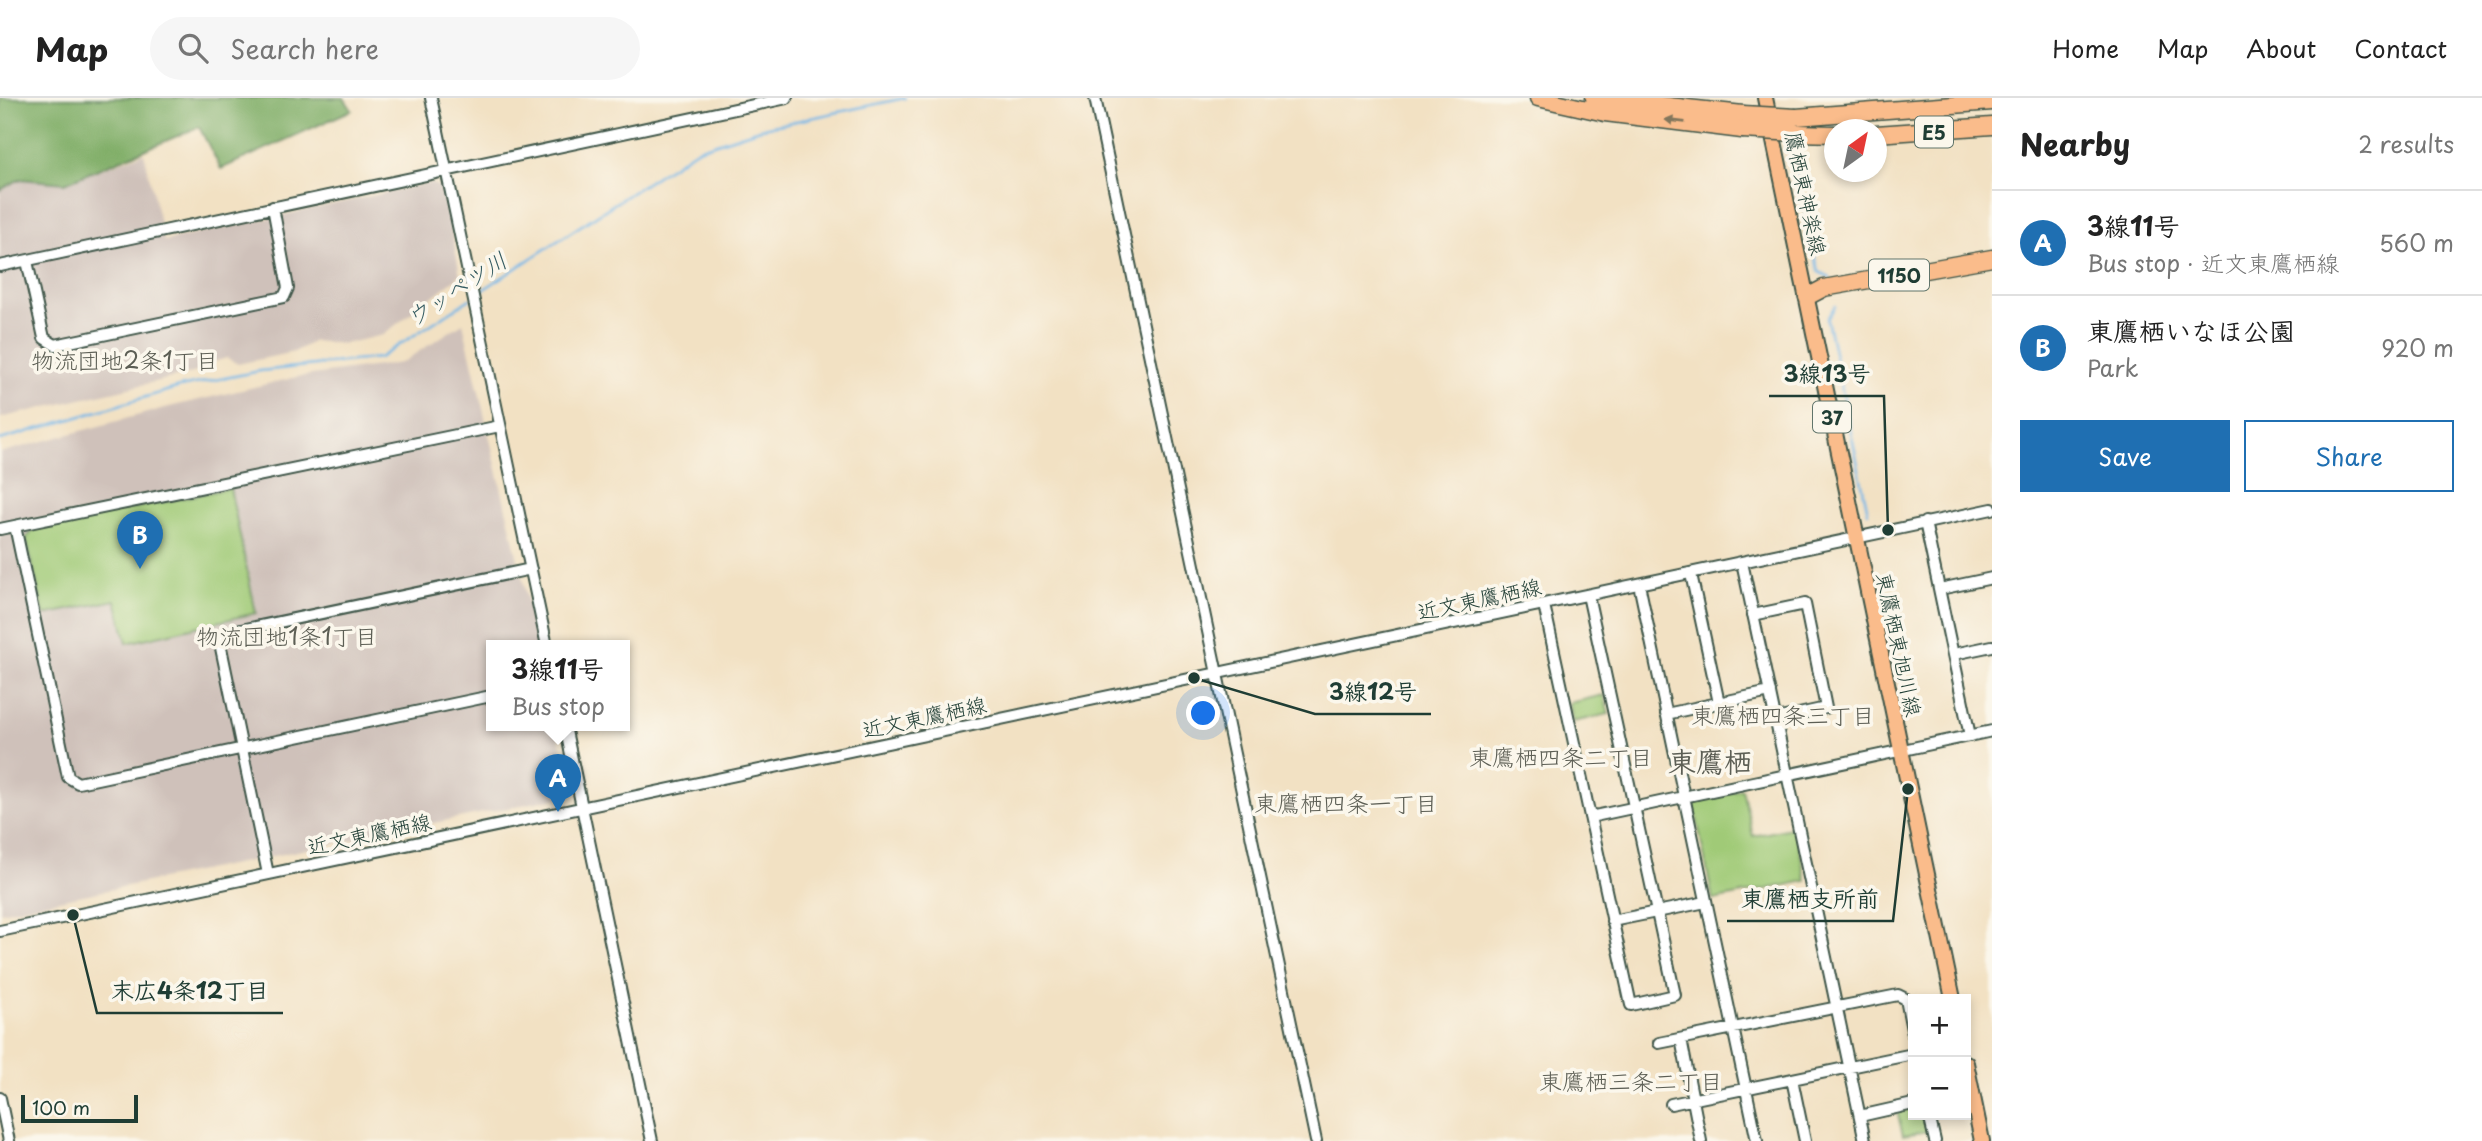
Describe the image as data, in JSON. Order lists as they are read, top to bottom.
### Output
{
  "streets": {
    "highway": ["E5", "1150"],
    "main road": ["鷹栖東神楽線", "37", "東鷹栖東旭川線"],
    "street": ["近文東鷹栖線"]
  },
  "crossings": [
    ["鷹栖東神楽線", "1150"],
    ["鷹栖東神楽線", "東鷹栖東旭川線"],
    ["1150", "東鷹栖東旭川線"],
    ["近文東鷹栖線", "東鷹栖東旭川線"]
  ],
  "districts": [
    "物流団地2条1丁目",
    "物流団地1条1丁目",
    "東鷹栖四条三丁目",
    "東鷹栖四条二丁目",
    "東鷹栖",
    "東鷹栖四条一丁目",
    "東鷹栖三条二丁目"
  ],
  "water": ["ウッペツ川"],
  "places": [
    "3線13号",
    "3線12号",
    "東鷹栖支所前",
    "末広4条12丁目"
  ],
  "scale_bar": "100 m",
  "north": "top right",
  "page": {
    "header": "Map",
    "search": "Search here",
    "nav": [
      "Home",
      "Map",
      "About",
      "Contact"
    ],
    "heading": ["Nearby", "2 results"],
    "list": [
      {
        "mark": "A",
        "name": "3線11号",
        "note": "Bus stop · 近文東鷹栖線",
        "value": "560 m"
      },
      {
        "mark": "B",
        "name": "東鷹栖いなほ公園",
        "note": "Park",
        "value": "920 m"
      }
    ],
    "buttons": ["Save", "Share"],
    "pins": ["B", "A"],
    "popup": ["3線11号", "Bus stop"],
    "map_buttons": ["+", "−"],
    "scale": "100 m"
  }
}
